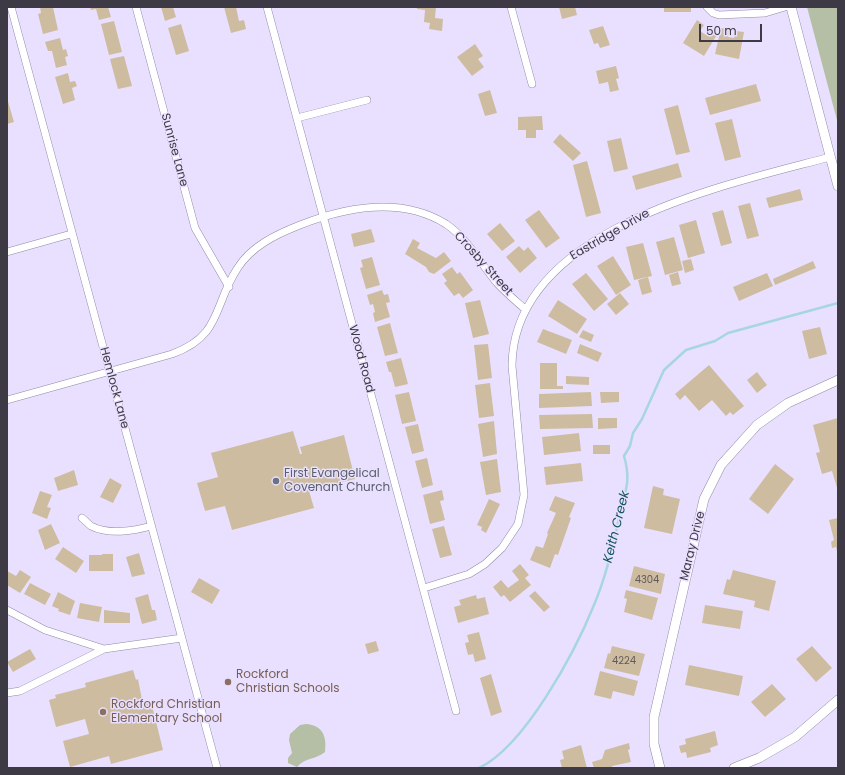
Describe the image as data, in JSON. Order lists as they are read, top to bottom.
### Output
{
  "streets": {
    "street": [
      "Sunrise Lane",
      "Eastridge Drive",
      "Crosby Street",
      "Wood Road",
      "Hemlock Lane",
      "Maray Drive"
    ]
  },
  "crossings": [
    ["Sunrise Lane", "Crosby Street"],
    ["Eastridge Drive", "Crosby Street"],
    ["Eastridge Drive", "Wood Road"],
    ["Crosby Street", "Wood Road"],
    ["Crosby Street", "Hemlock Lane"]
  ],
  "water": ["Keith Creek"],
  "places": ["First Evangelical Covenant Church", "Rockford Christian Schools", "Rockford Christian Elementary School"],
  "house_numbers": ["4304", "4224"],
  "scale_bar": "50 m"
}
